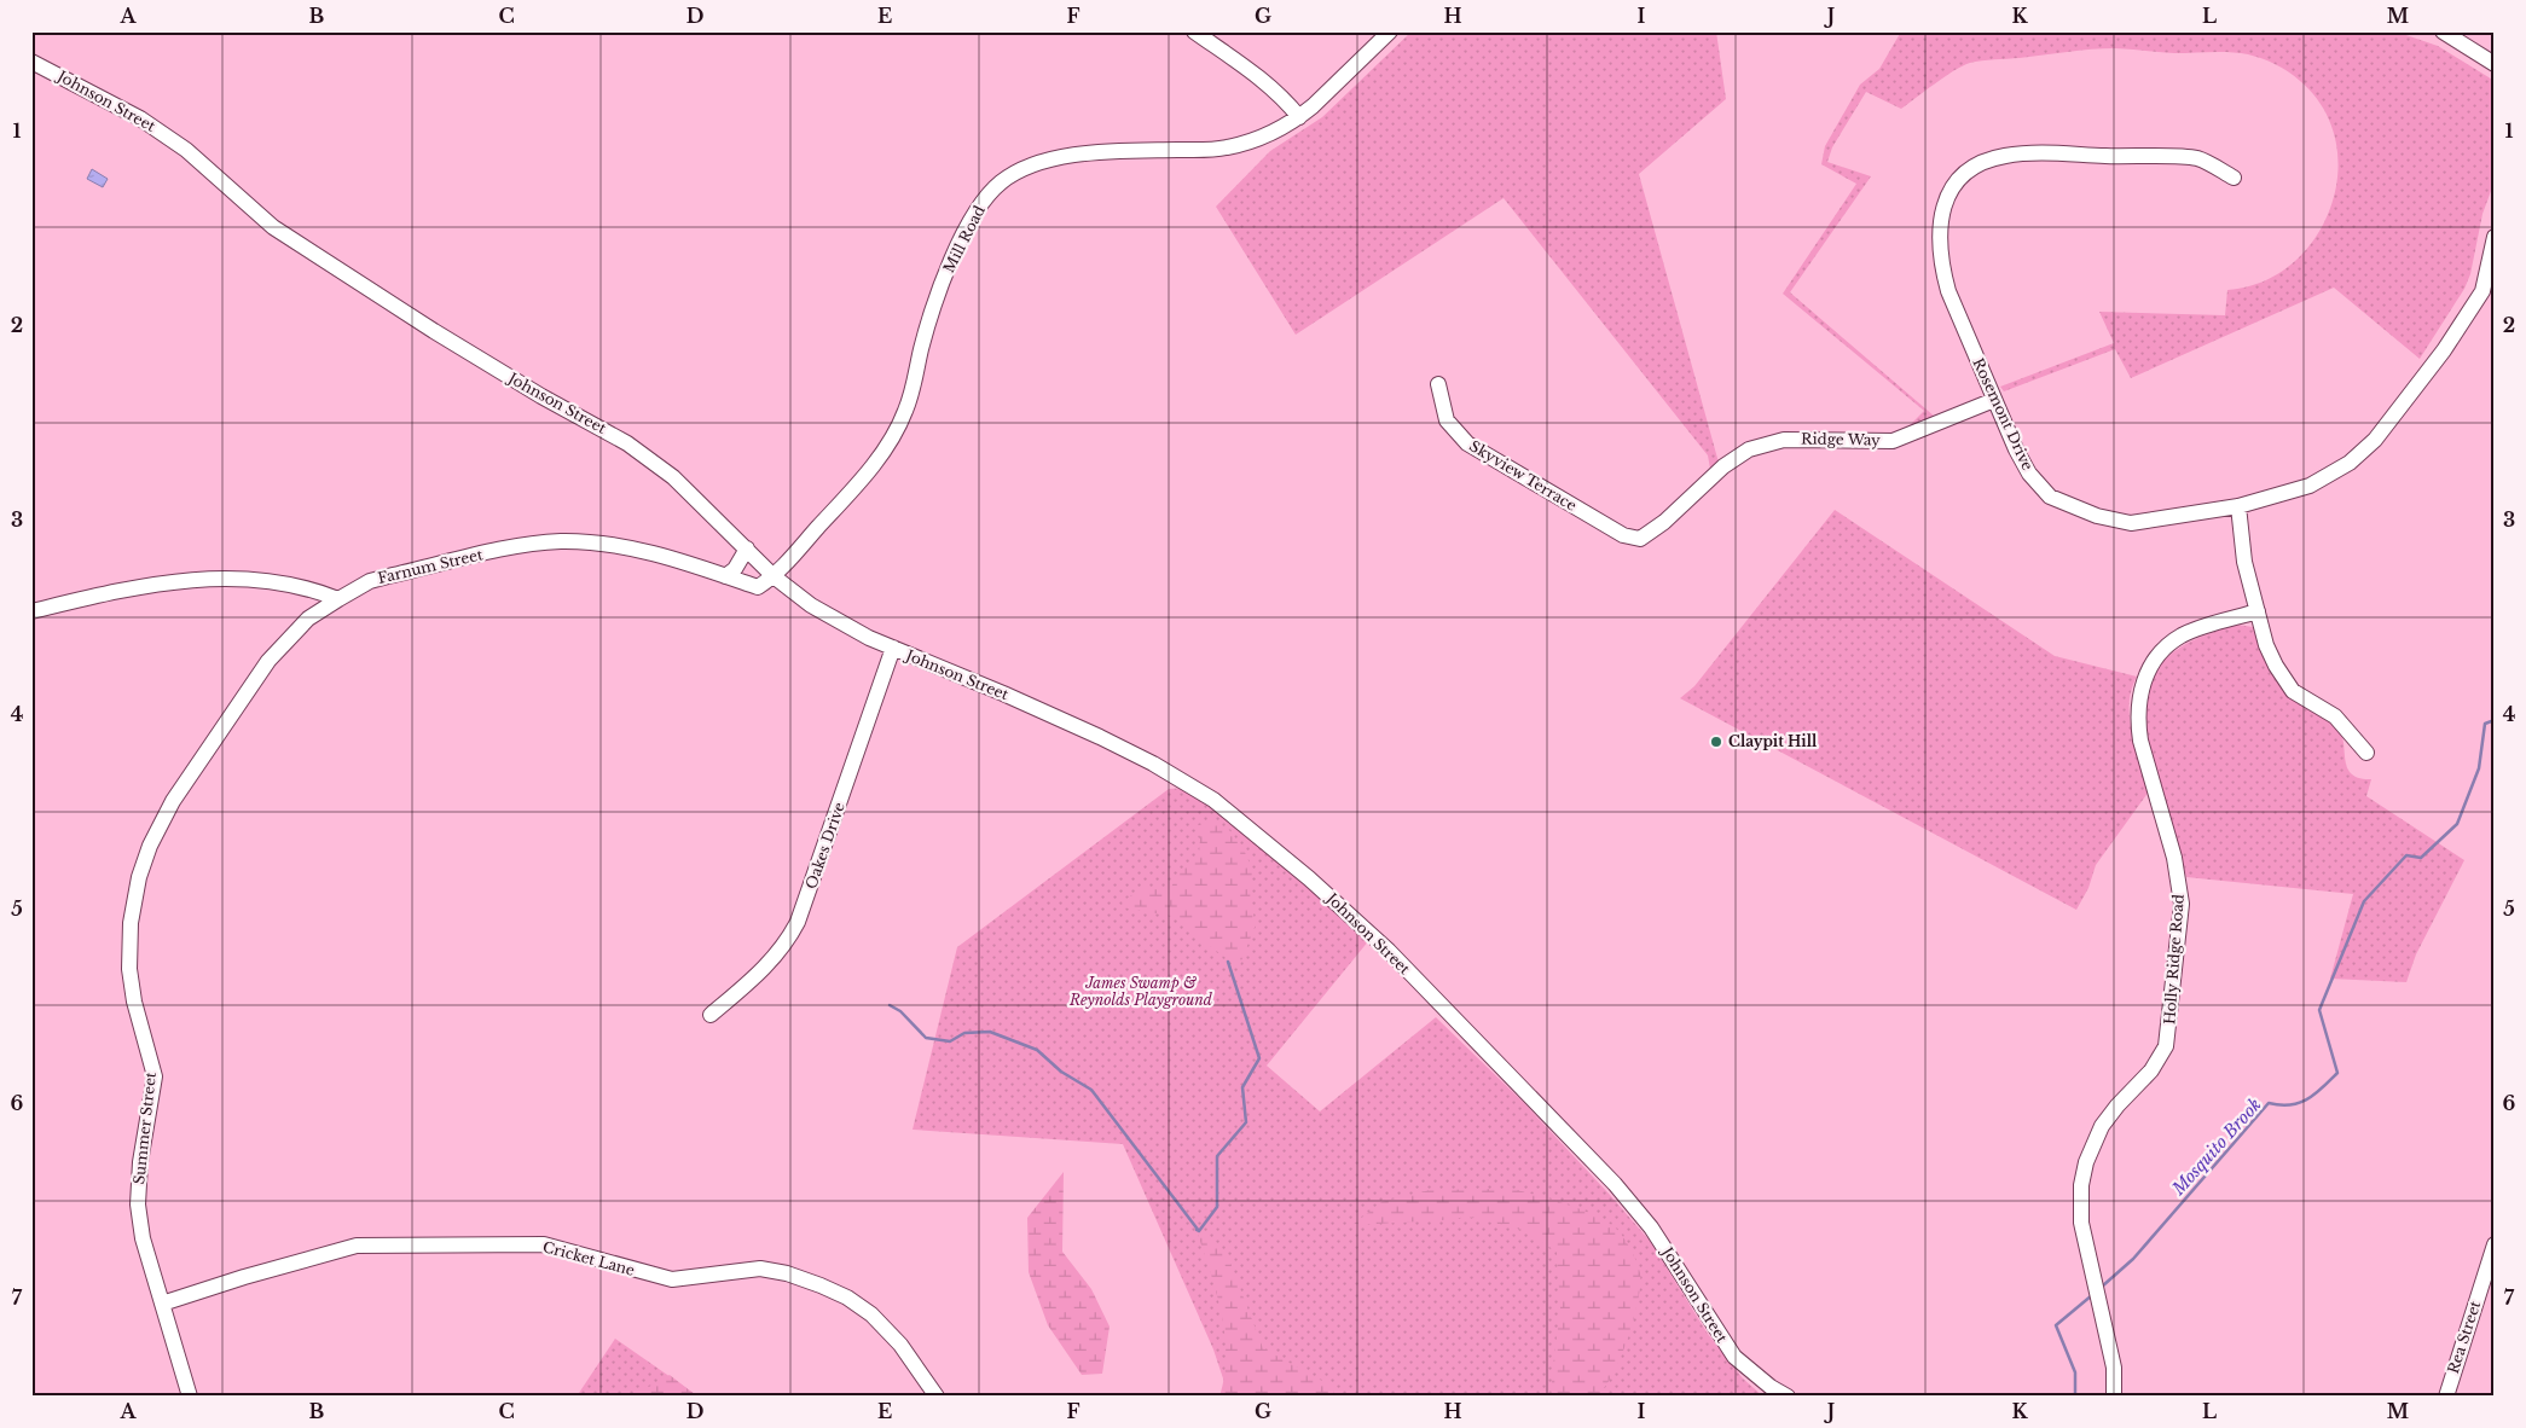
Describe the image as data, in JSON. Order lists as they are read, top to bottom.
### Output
{
  "streets": {
    "street": [
      "Johnson Street",
      "Mill Road",
      "Rosemont Drive",
      "Ridge Way",
      "Skyview Terrace",
      "Farnum Street",
      "Oakes Drive",
      "Holly Ridge Road",
      "Summer Street",
      "Cricket Lane",
      "Rea Street"
    ]
  },
  "crossings": [
    ["Johnson Street", "Mill Road"],
    ["Johnson Street", "Farnum Street"],
    ["Johnson Street", "Oakes Drive"],
    ["Mill Road", "Farnum Street"],
    ["Rosemont Drive", "Ridge Way"],
    ["Ridge Way", "Skyview Terrace"],
    ["Farnum Street", "Summer Street"],
    ["Summer Street", "Cricket Lane"]
  ],
  "water": ["Mosquito Brook"],
  "parks": ["James Swamp & Reynolds Playground"],
  "places": ["Claypit Hill"],
  "grid": {
    "columns": [
      "A",
      "B",
      "C",
      "D",
      "E",
      "F",
      "G",
      "H",
      "I",
      "J",
      "K",
      "L",
      "M"
    ],
    "rows": [
      "1",
      "2",
      "3",
      "4",
      "5",
      "6",
      "7"
    ]
  }
}
